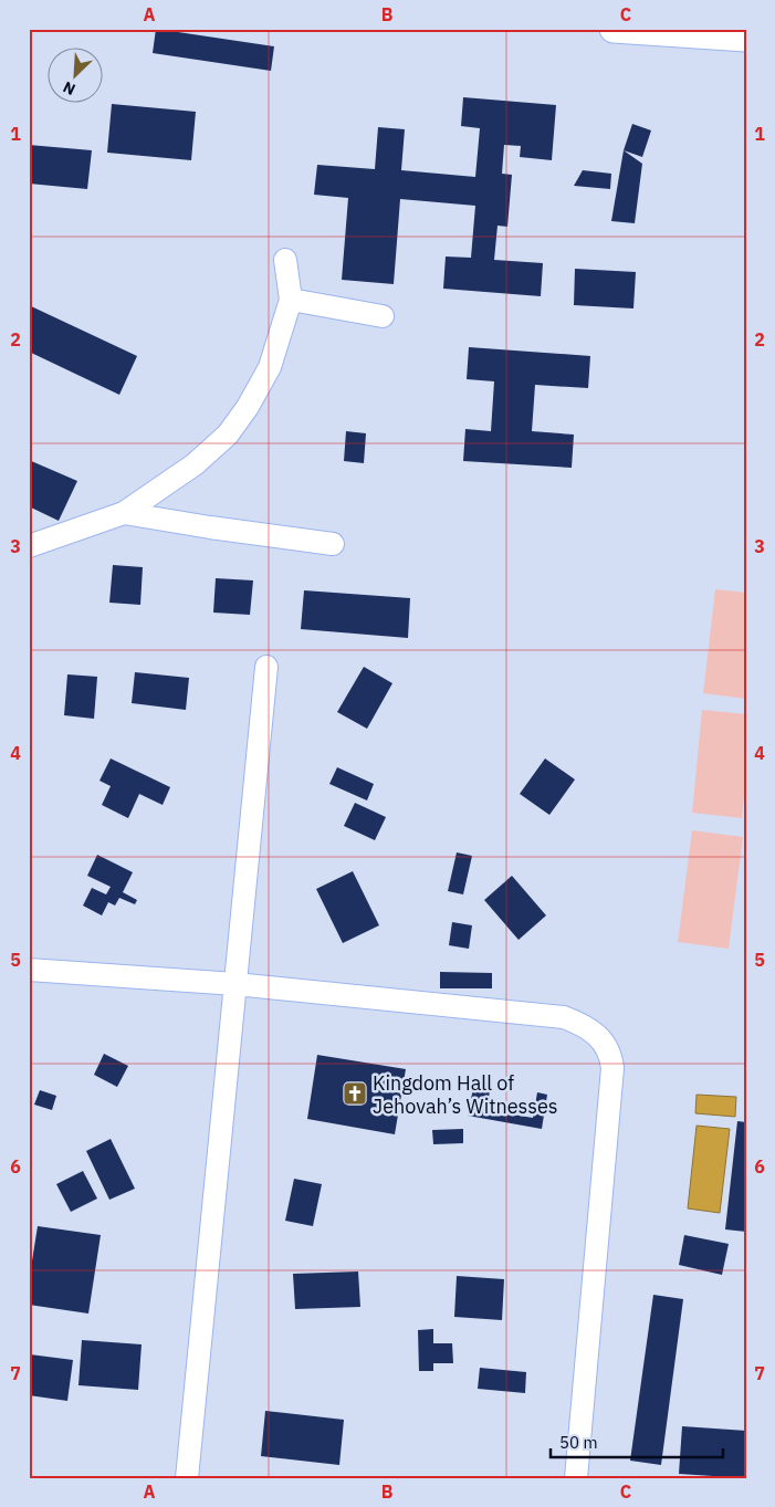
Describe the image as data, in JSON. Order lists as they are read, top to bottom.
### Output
{
  "places": {
    "church": ["Kingdom Hall of Jehovah’s Witnesses"]
  },
  "scale_bar": "50 m",
  "north": "bottom left",
  "grid": {
    "columns": ["A", "B", "C"],
    "rows": [
      "1",
      "2",
      "3",
      "4",
      "5",
      "6",
      "7"
    ]
  }
}
